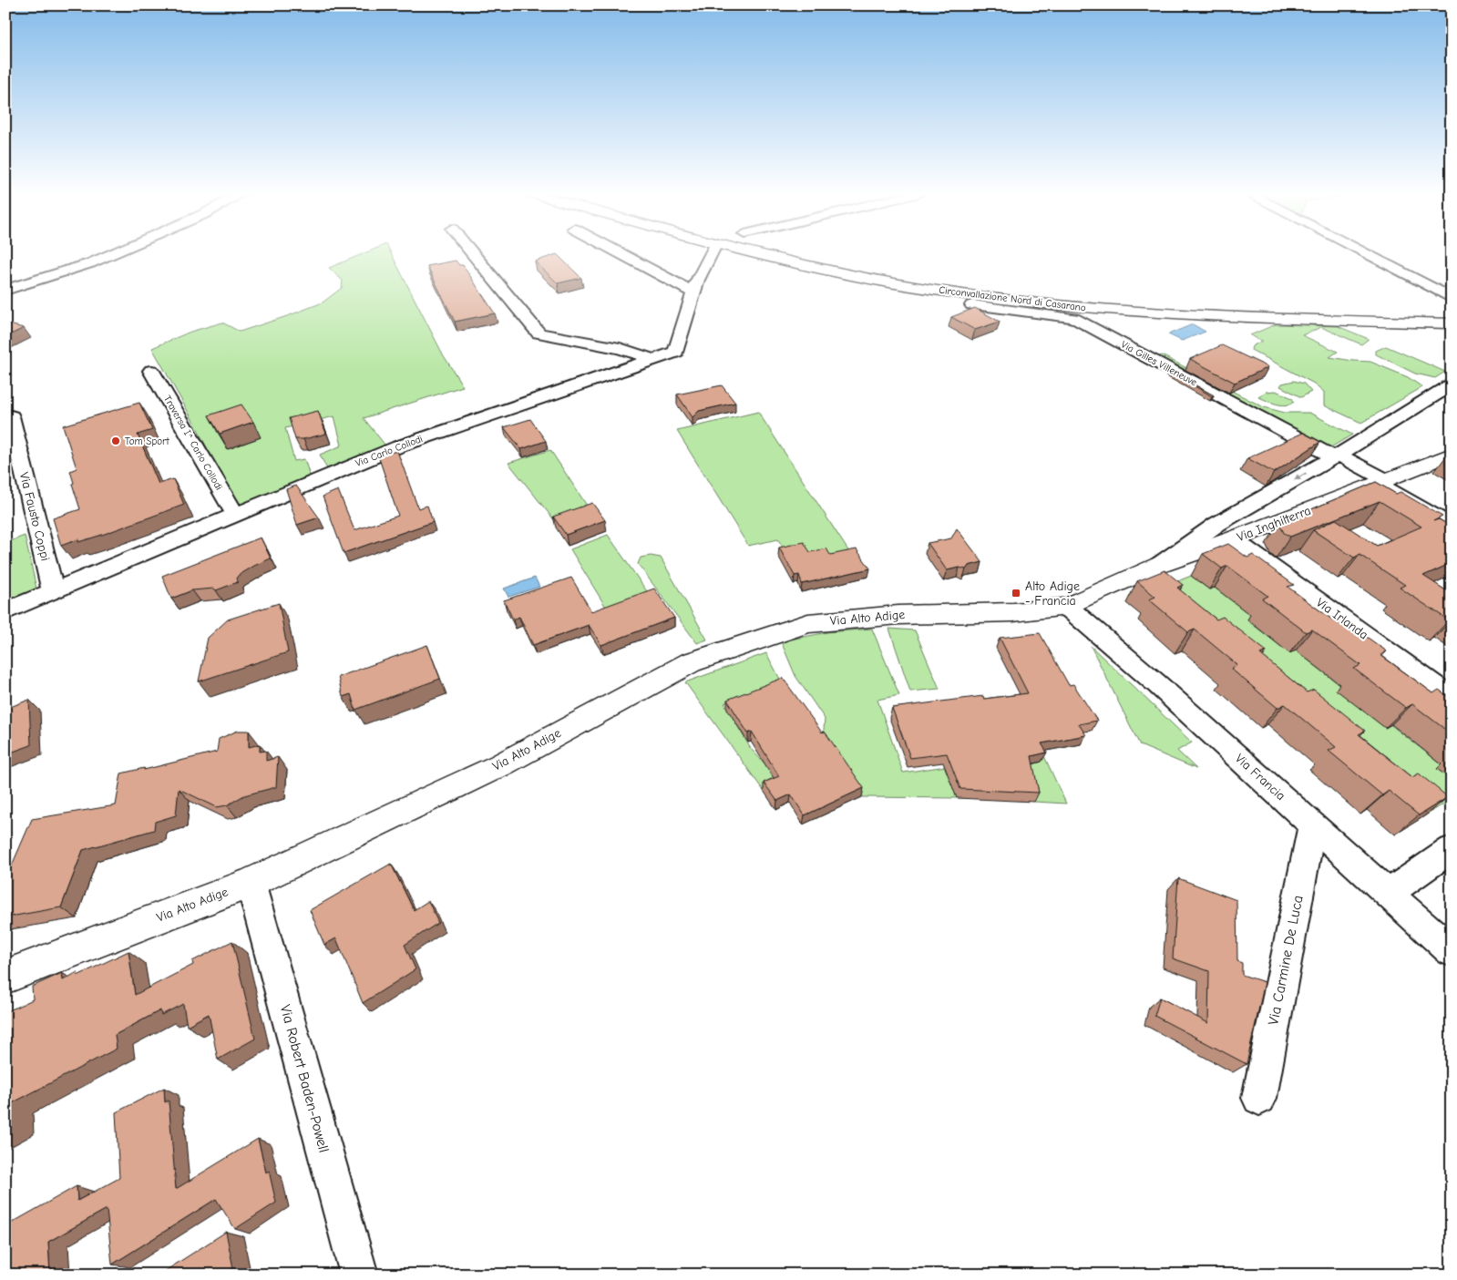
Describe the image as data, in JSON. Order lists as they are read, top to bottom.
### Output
{
  "streets": {
    "main road": ["Circonvallazione Nord di Casarano", "Via Inghilterra", "Via Alto Adige"],
    "street": [
      "Via Gilles Villeneuve",
      "Traversa I^ Carlo Collodi",
      "Via Carlo Collodi",
      "Via Fausto Coppi",
      "Via Irlanda",
      "Via Francia",
      "Via Carmine De Luca",
      "Via Robert Baden-Powell"
    ]
  },
  "crossings": [
    ["Via Gilles Villeneuve", "Via Inghilterra"],
    ["Traversa I^ Carlo Collodi", "Via Carlo Collodi"],
    ["Via Carlo Collodi", "Via Fausto Coppi"],
    ["Via Inghilterra", "Via Alto Adige"],
    ["Via Inghilterra", "Via Irlanda"],
    ["Via Inghilterra", "Via Francia"],
    ["Via Alto Adige", "Via Francia"],
    ["Via Alto Adige", "Via Robert Baden-Powell"],
    ["Via Francia", "Via Carmine De Luca"]
  ],
  "places": {
    "other": ["Tom Sport"],
    "transit": ["Alto Adige - Francia"]
  }
}
